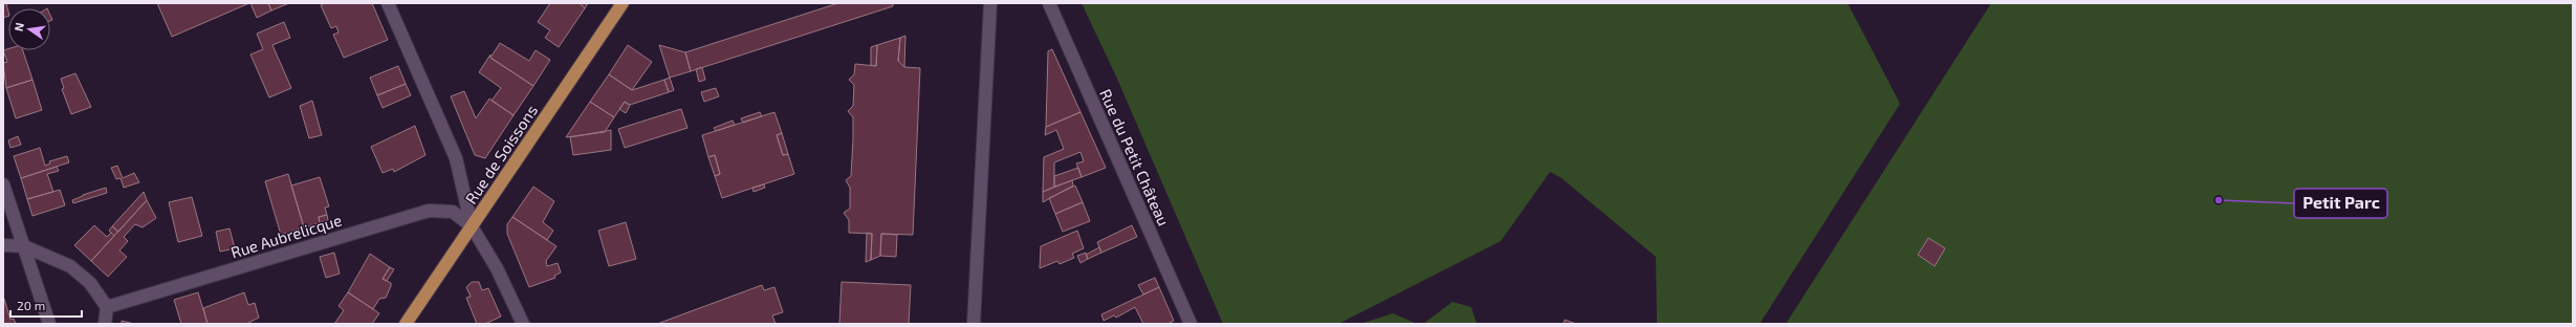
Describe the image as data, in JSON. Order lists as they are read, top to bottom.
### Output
{
  "streets": {
    "main road": ["Rue de Soissons"],
    "street": ["Rue du Petit Château", "Rue Aubrelicque"]
  },
  "crossings": [
    ["Rue de Soissons", "Rue Aubrelicque"]
  ],
  "places": ["Petit Parc"],
  "scale_bar": "20 m",
  "north": "left"
}
